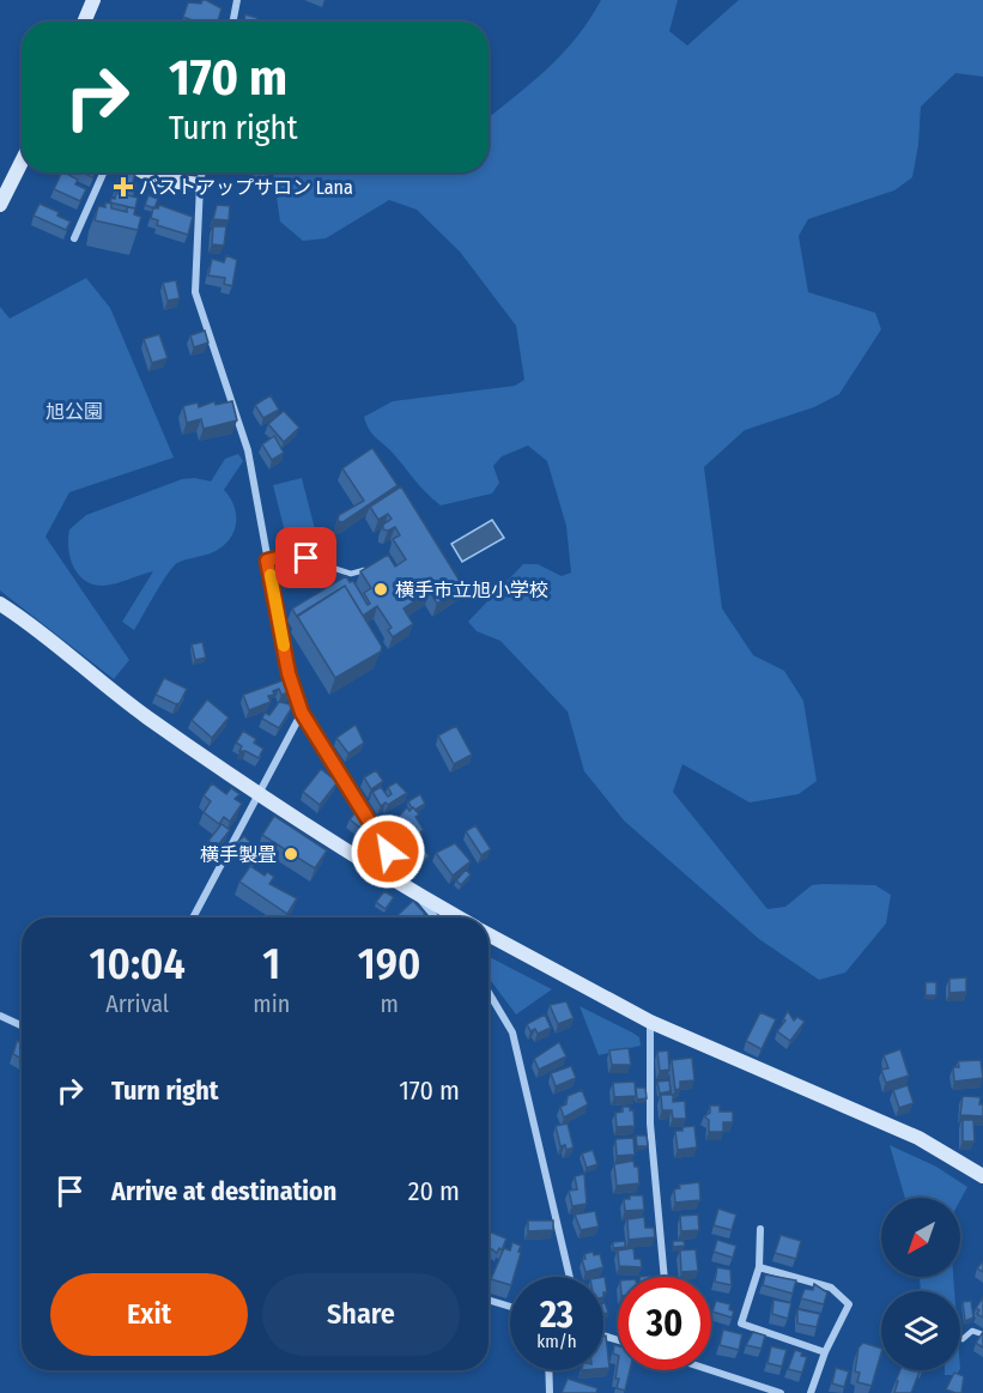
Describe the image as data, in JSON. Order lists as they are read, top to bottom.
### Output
{
  "parks": ["旭公園"],
  "places": {
    "health": ["バストアップサロン Lana"],
    "other": ["横手市立旭小学校", "横手製畳"]
  },
  "north": "bottom left",
  "page": {
    "turn": ["170 m", "Turn right"],
    "eta": [
      "10:04",
      "Arrival",
      "1",
      "min",
      "190",
      "m"
    ],
    "list": [
      {
        "name": "Turn right",
        "value": "170 m"
      },
      {
        "name": "Arrive at destination",
        "value": "20 m"
      }
    ],
    "buttons": ["Exit", "Share"],
    "speed": "23 km/h",
    "limit": "30"
  }
}
